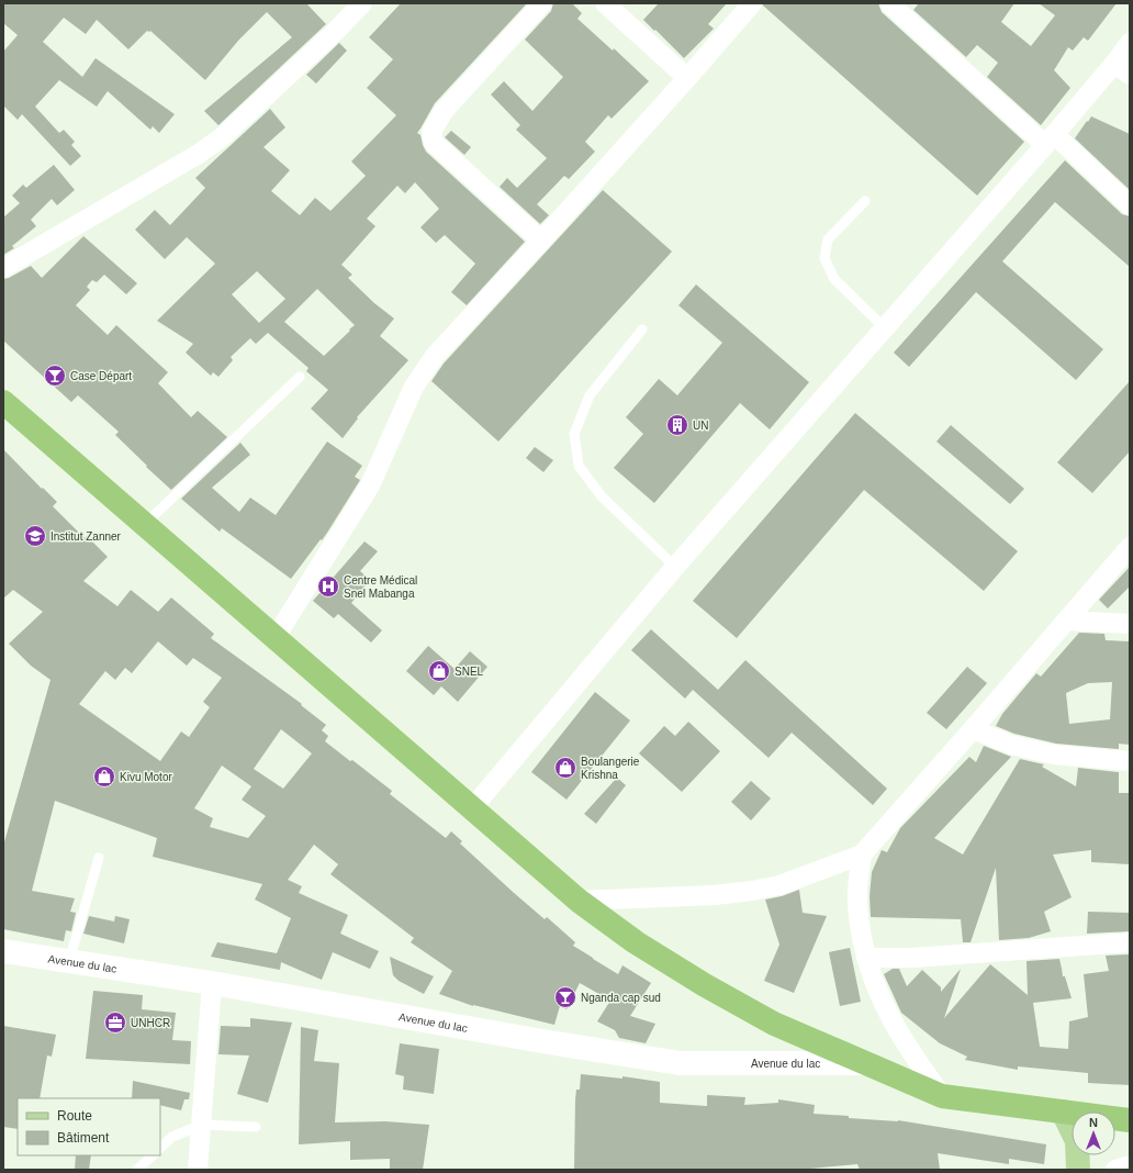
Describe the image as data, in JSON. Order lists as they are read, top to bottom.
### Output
{
  "streets": {
    "main road": ["Avenue du lac"]
  },
  "places": {
    "bar": ["Case Départ", "Nganda cap sud"],
    "building": ["UN"],
    "school or university": ["Institut Zanner"],
    "hospital": ["Centre Médical Snel Mabanga"],
    "shop": ["SNEL", "Boulangerie Krishna", "Kivu Motor"],
    "office": ["UNHCR"]
  },
  "legend": ["Route", "Bâtiment"],
  "north": "top"
}
